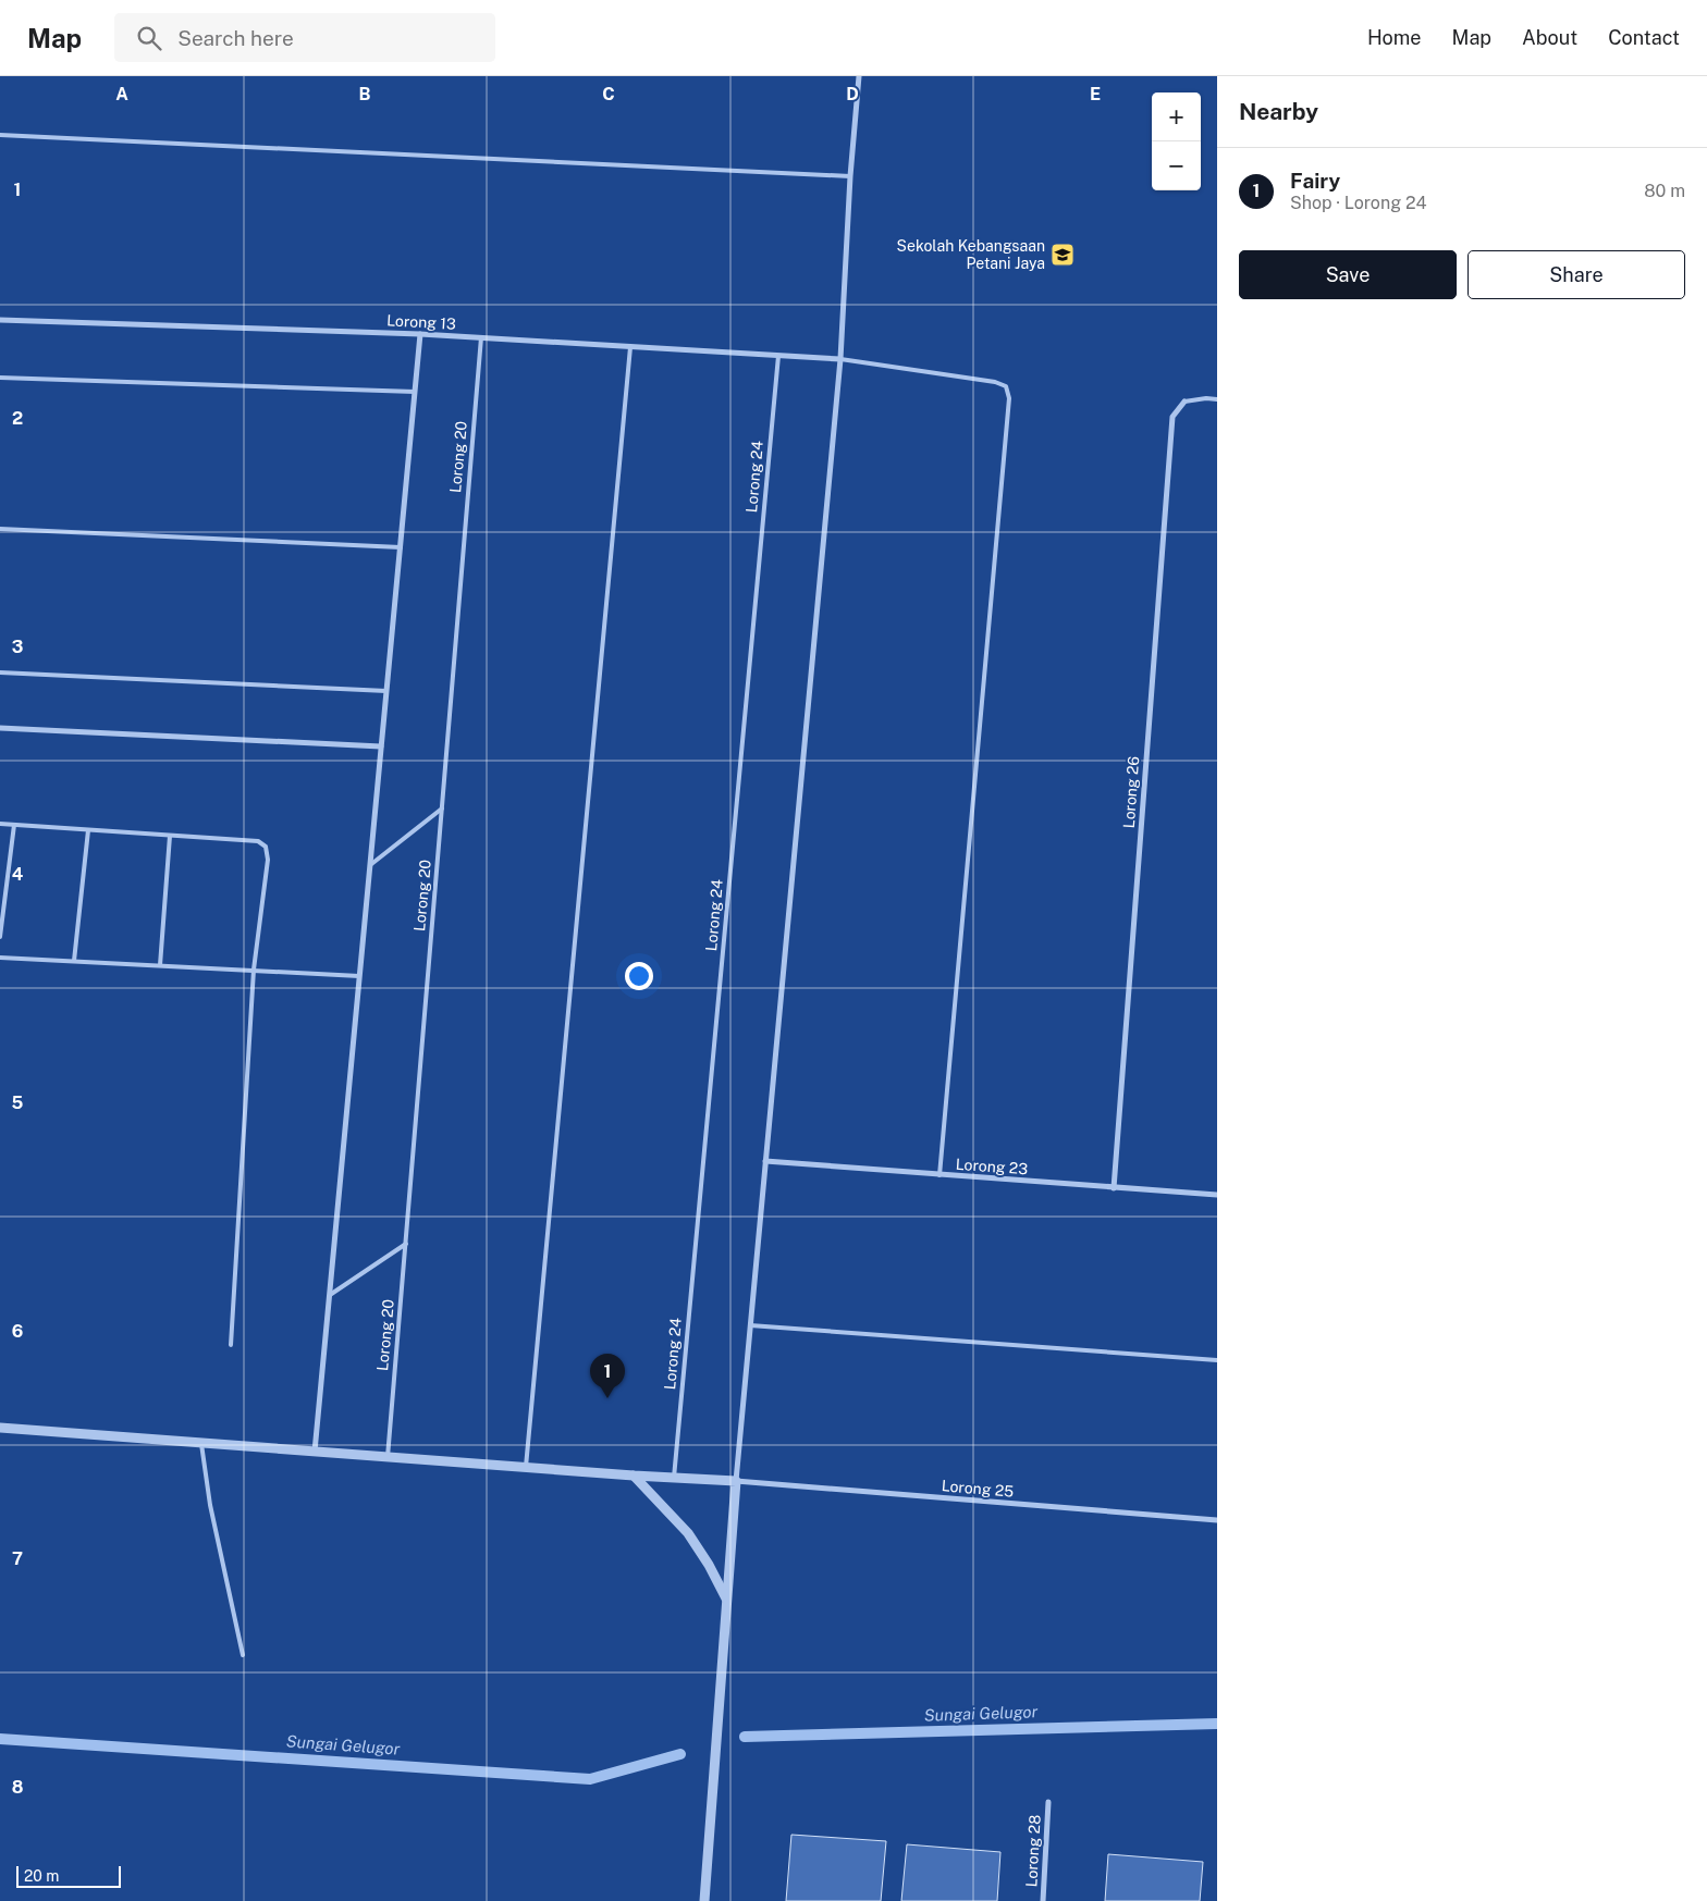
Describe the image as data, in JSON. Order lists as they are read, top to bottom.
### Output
{
  "streets": {
    "street": [
      "Lorong 13",
      "Lorong 26",
      "Lorong 23",
      "Lorong 25",
      "Lorong 28"
    ],
    "lane": ["Lorong 20", "Lorong 24"]
  },
  "crossings": [
    ["Lorong 13", "Lorong 20"],
    ["Lorong 13", "Lorong 24"],
    ["Lorong 26", "Lorong 23"]
  ],
  "water": ["Sungai Gelugor"],
  "places": {
    "school or university": ["Sekolah Kebangsaan Petani Jaya"]
  },
  "scale_bar": "20 m",
  "page": {
    "header": "Map",
    "search": "Search here",
    "nav": [
      "Home",
      "Map",
      "About",
      "Contact"
    ],
    "heading": "Nearby",
    "map_buttons": ["+", "−"],
    "list": [
      {
        "mark": "1",
        "name": "Fairy",
        "note": "Shop · Lorong 24",
        "value": "80 m"
      }
    ],
    "buttons": ["Save", "Share"],
    "pins": "1",
    "scale": "20 m"
  },
  "grid": {
    "columns": [
      "A",
      "B",
      "C",
      "D",
      "E"
    ],
    "rows": [
      "1",
      "2",
      "3",
      "4",
      "5",
      "6",
      "7",
      "8"
    ]
  }
}
